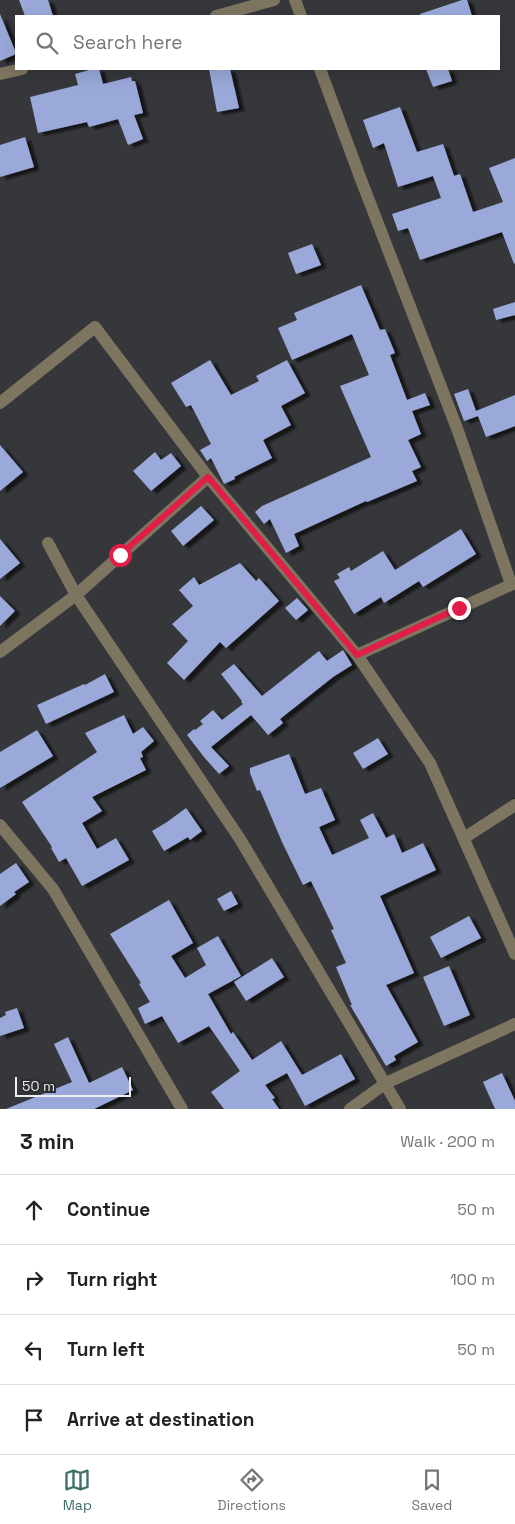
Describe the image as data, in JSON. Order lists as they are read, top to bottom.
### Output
{
  "scale_bar": "50 m",
  "page": {
    "search": "Search here",
    "scale": "50 m",
    "heading": ["3 min", "Walk · 200 m"],
    "list": [
      ["Continue", "50 m"],
      ["Turn right", "100 m"],
      ["Turn left", "50 m"],
      "Arrive at destination"
    ],
    "nav": ["Map", "Directions", "Saved"]
  }
}
